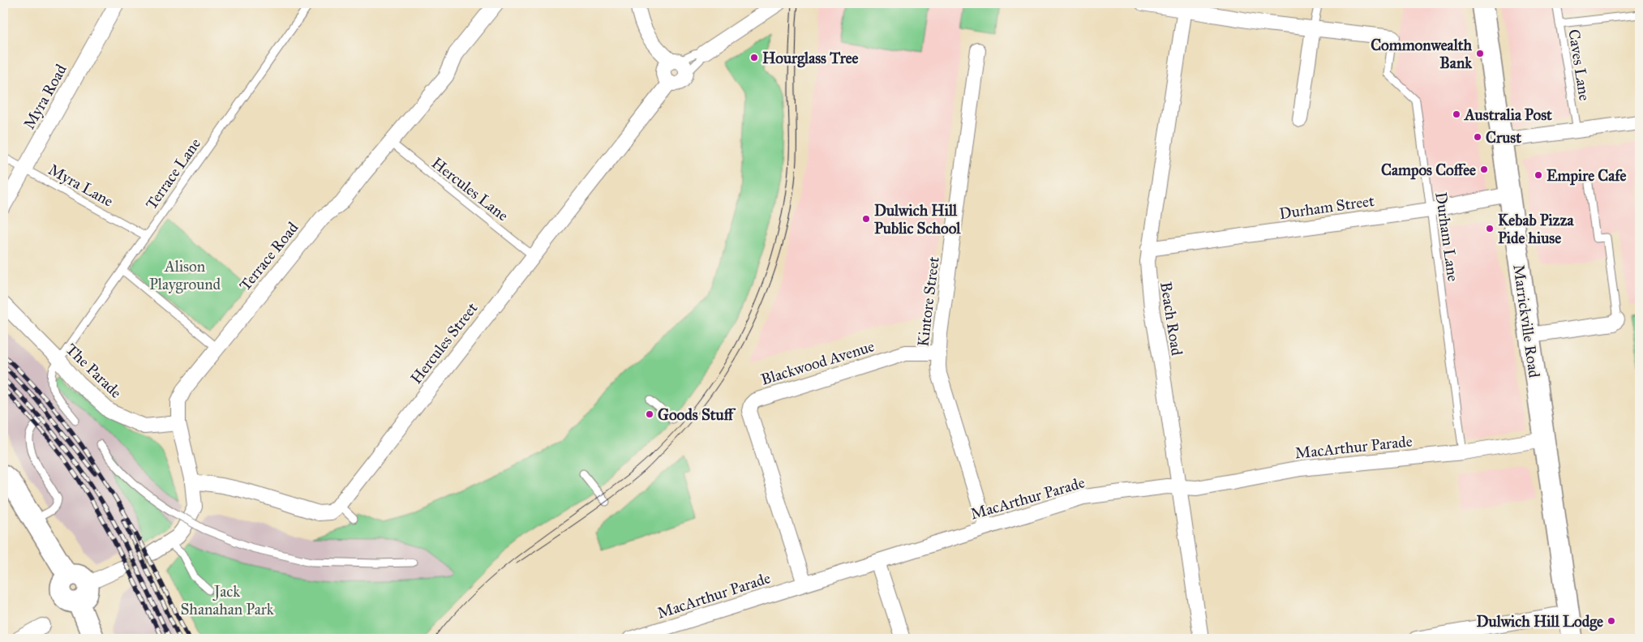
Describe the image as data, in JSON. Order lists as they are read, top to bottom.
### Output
{
  "streets": {
    "main road": ["Marrickville Road"],
    "street": [
      "Myra Road",
      "Durham Street",
      "Terrace Road",
      "Kintore Street",
      "Beach Road",
      "Hercules Street",
      "Blackwood Avenue",
      "The Parade",
      "MacArthur Parade"
    ],
    "lane": [
      "Caves Lane",
      "Terrace Lane",
      "Myra Lane",
      "Hercules Lane",
      "Durham Lane"
    ]
  },
  "crossings": [
    ["Myra Road", "Myra Lane"],
    ["Terrace Lane", "Myra Lane"],
    ["Terrace Lane", "The Parade"],
    ["Hercules Lane", "Terrace Road"],
    ["Hercules Lane", "Hercules Street"],
    ["Durham Street", "Durham Lane"],
    ["Durham Street", "Beach Road"],
    ["Durham Street", "Marrickville Road"],
    ["Durham Lane", "MacArthur Parade"],
    ["Terrace Road", "Hercules Street"],
    ["Terrace Road", "The Parade"],
    ["Kintore Street", "Blackwood Avenue"],
    ["Kintore Street", "MacArthur Parade"],
    ["Beach Road", "MacArthur Parade"],
    ["Marrickville Road", "MacArthur Parade"],
    ["Blackwood Avenue", "MacArthur Parade"]
  ],
  "parks": ["Alison Playground", "Jack Shanahan Park"],
  "places": [
    "Commonwealth Bank",
    "Hourglass Tree",
    "Australia Post",
    "Crust",
    "Campos Coffee",
    "Empire Cafe",
    "Dulwich Hill Public School",
    "Kebab Pizza Pide hiuse",
    "Goods Stuff",
    "Dulwich Hill Lodge"
  ]
}
